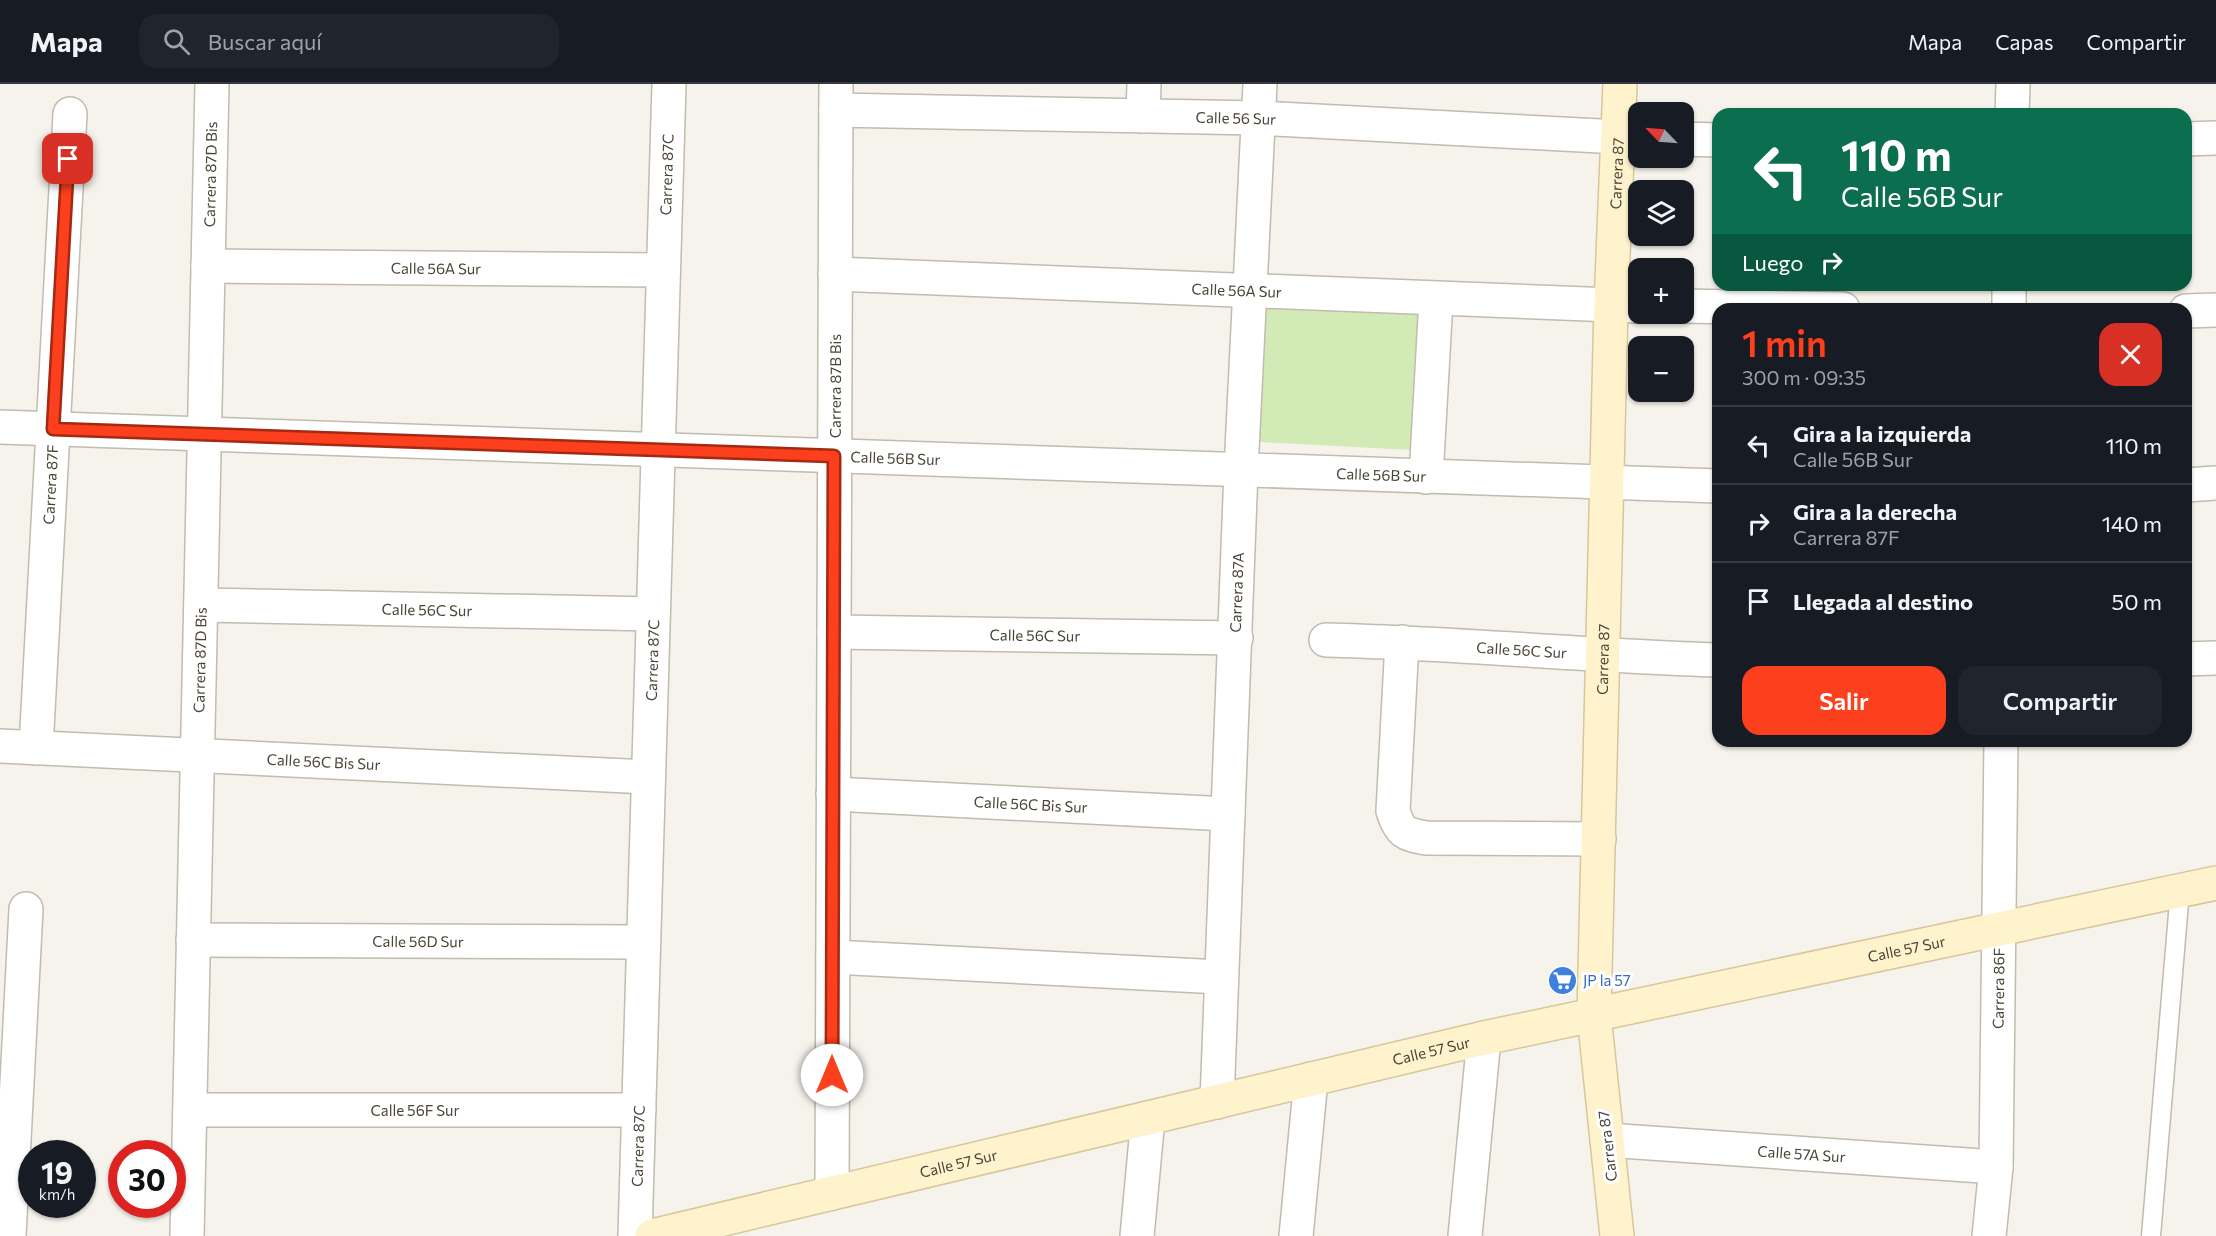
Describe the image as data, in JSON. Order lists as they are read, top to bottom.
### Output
{
  "streets": {
    "street": [
      "Calle 56 Sur",
      "Carrera 87D Bis",
      "Carrera 87C",
      "Carrera 87",
      "Calle 56A Sur",
      "Carrera 87B Bis",
      "Calle 56B Sur",
      "Carrera 87F",
      "Carrera 87A",
      "Calle 56C Sur",
      "Calle 56C Bis Sur",
      "Calle 56D Sur",
      "Calle 57 Sur",
      "Carrera 86F",
      "Calle 56F Sur",
      "Calle 57A Sur"
    ]
  },
  "crossings": [
    ["Calle 56 Sur", "Carrera 87"],
    ["Calle 56 Sur", "Carrera 87B Bis"],
    ["Calle 56 Sur", "Carrera 87A"],
    ["Carrera 87D Bis", "Calle 56A Sur"],
    ["Carrera 87D Bis", "Calle 56B Sur"],
    ["Carrera 87D Bis", "Calle 56C Sur"],
    ["Carrera 87D Bis", "Calle 56C Bis Sur"],
    ["Carrera 87D Bis", "Calle 56D Sur"],
    ["Carrera 87D Bis", "Calle 56F Sur"],
    ["Carrera 87C", "Calle 56A Sur"],
    ["Carrera 87C", "Calle 56B Sur"],
    ["Carrera 87C", "Calle 56C Sur"],
    ["Carrera 87C", "Calle 56C Bis Sur"],
    ["Carrera 87C", "Calle 56D Sur"],
    ["Carrera 87C", "Calle 56F Sur"],
    ["Carrera 87", "Calle 56A Sur"],
    ["Carrera 87", "Calle 56B Sur"],
    ["Carrera 87", "Calle 56C Sur"],
    ["Carrera 87", "Calle 57 Sur"],
    ["Carrera 87", "Calle 57A Sur"],
    ["Calle 56A Sur", "Carrera 87B Bis"],
    ["Calle 56A Sur", "Carrera 87A"],
    ["Carrera 87B Bis", "Calle 56B Sur"],
    ["Carrera 87B Bis", "Calle 56C Sur"],
    ["Carrera 87B Bis", "Calle 56C Bis Sur"],
    ["Carrera 87B Bis", "Calle 57 Sur"],
    ["Calle 56B Sur", "Carrera 87F"],
    ["Calle 56B Sur", "Carrera 87A"],
    ["Carrera 87F", "Calle 56C Bis Sur"],
    ["Carrera 87A", "Calle 56C Sur"],
    ["Carrera 87A", "Calle 56C Bis Sur"],
    ["Carrera 87A", "Calle 57 Sur"],
    ["Calle 57 Sur", "Carrera 86F"],
    ["Carrera 86F", "Calle 57A Sur"]
  ],
  "places": {
    "supermarket": ["JP la 57"]
  },
  "north": "top left",
  "page": {
    "header": "Mapa",
    "search": "Buscar aquí",
    "nav": ["Mapa", "Capas", "Compartir"],
    "map_buttons": ["+", "−"],
    "turn": ["110 m", "Calle 56B Sur"],
    "then": "Luego",
    "heading": ["1 min", "300 m · 09:35"],
    "list": [
      {
        "name": "Gira a la izquierda",
        "note": "Calle 56B Sur",
        "value": "110 m"
      },
      {
        "name": "Gira a la derecha",
        "note": "Carrera 87F",
        "value": "140 m"
      },
      {
        "name": "Llegada al destino",
        "value": "50 m"
      }
    ],
    "buttons": ["Salir", "Compartir"],
    "speed": "19 km/h",
    "limit": "30"
  }
}
